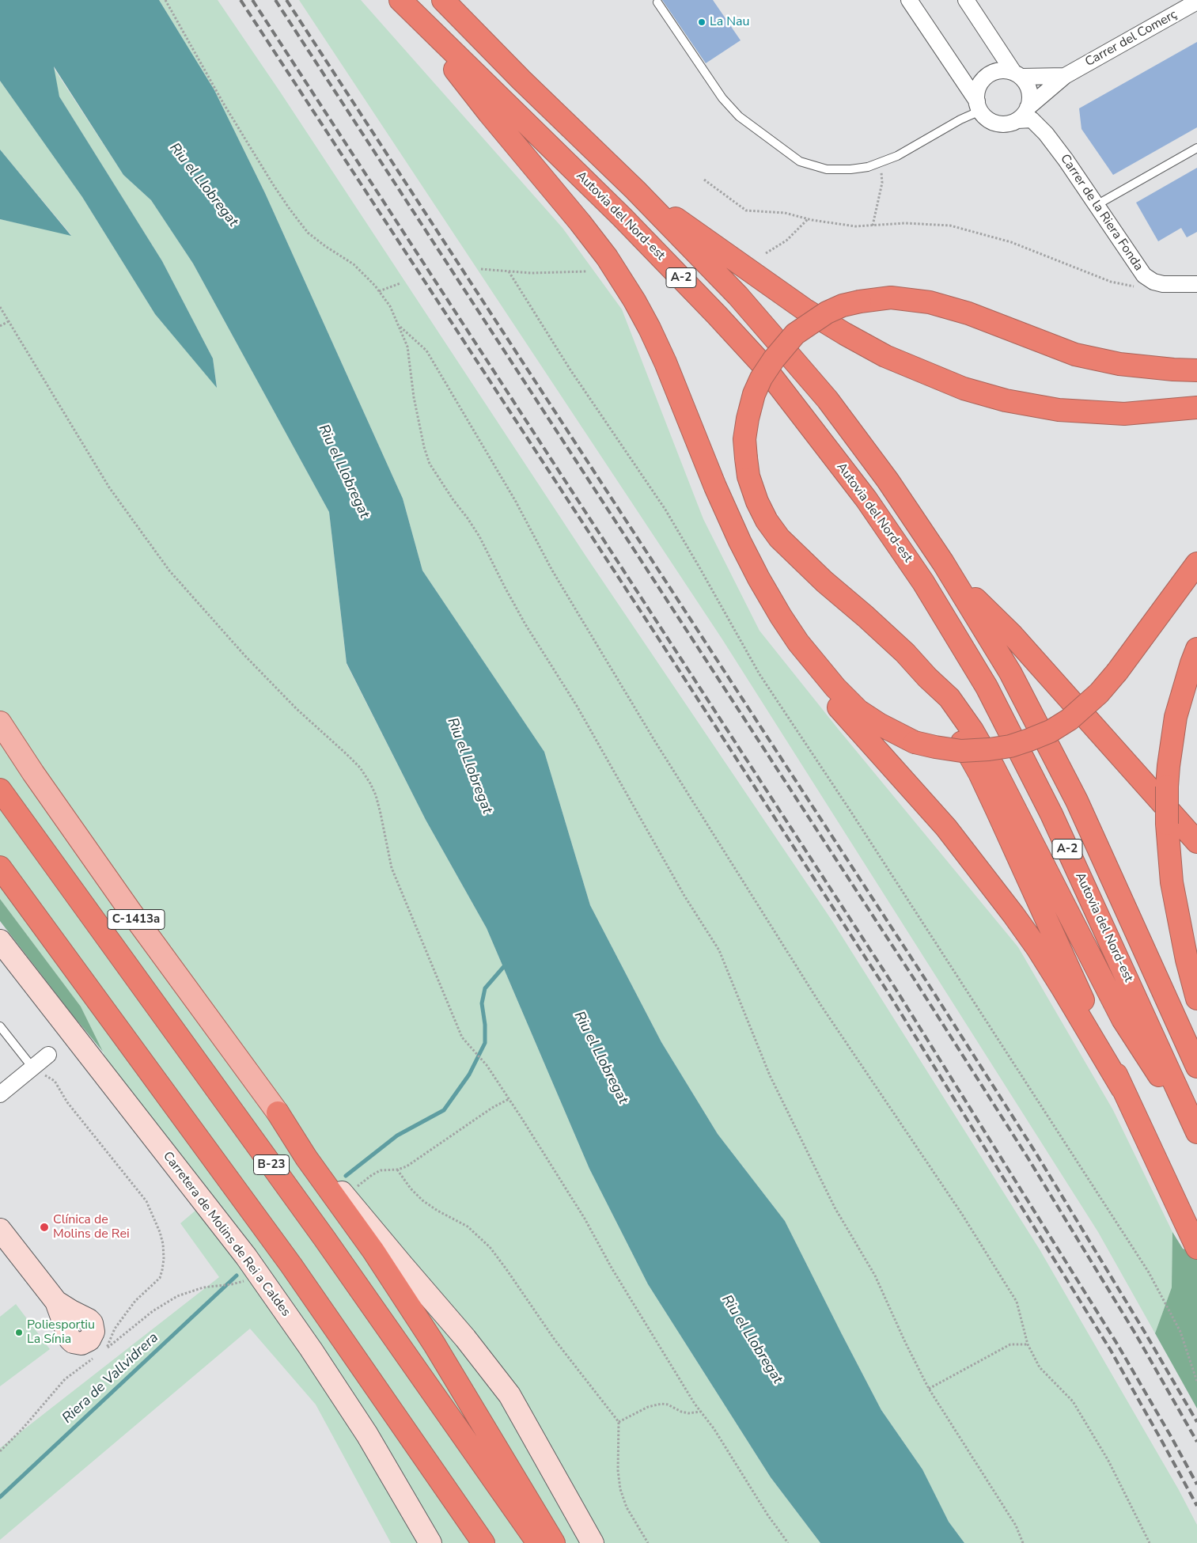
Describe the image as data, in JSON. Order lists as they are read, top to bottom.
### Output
{
  "streets": {
    "highway": ["Autovia del Nord-est", "A-2", "B-23"],
    "main road": ["C-1413a", "Carretera de Molins de Rei a Caldes"],
    "street": ["Carrer del Comerç", "Carrer de la Riera Fonda"]
  },
  "crossings": [
    ["Carrer del Comerç", "Carrer de la Riera Fonda"]
  ],
  "water": ["Riu el Llobregat", "Riera de Vallvidrera"],
  "places": ["La Nau", "Clínica de Molins de Rei", "Poliesportiu La Sínia"]
}
